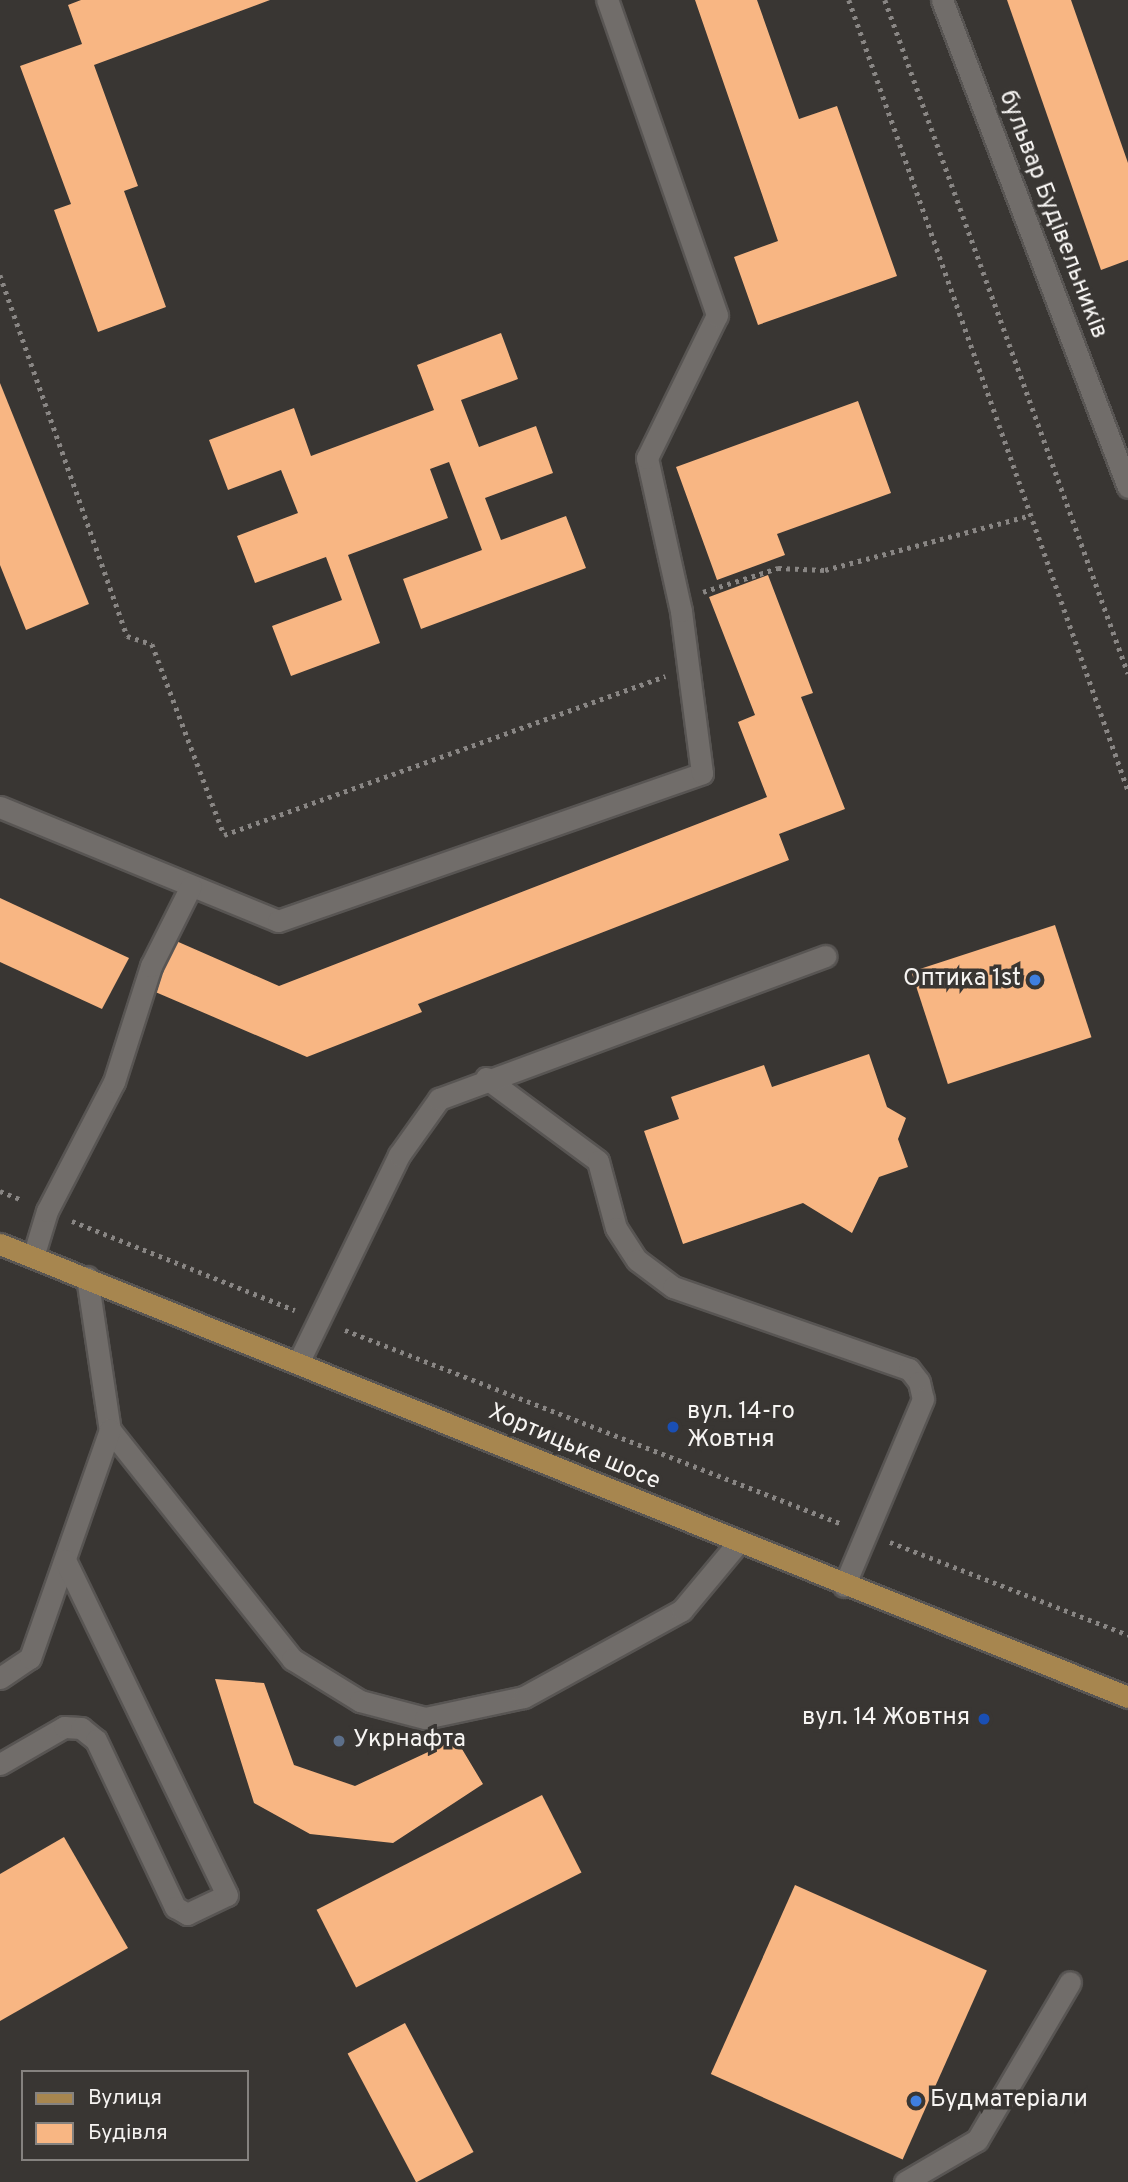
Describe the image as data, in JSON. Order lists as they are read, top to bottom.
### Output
{
  "streets": {
    "main road": ["Хортицьке шосе"],
    "street": ["бульвар Будівельників"]
  },
  "places": [
    "Оптика 1st",
    "вул. 14-го Жовтня",
    "вул. 14 Жовтня",
    "Укрнафта",
    "Будматеріали"
  ],
  "legend": ["Вулиця", "Будівля"]
}
